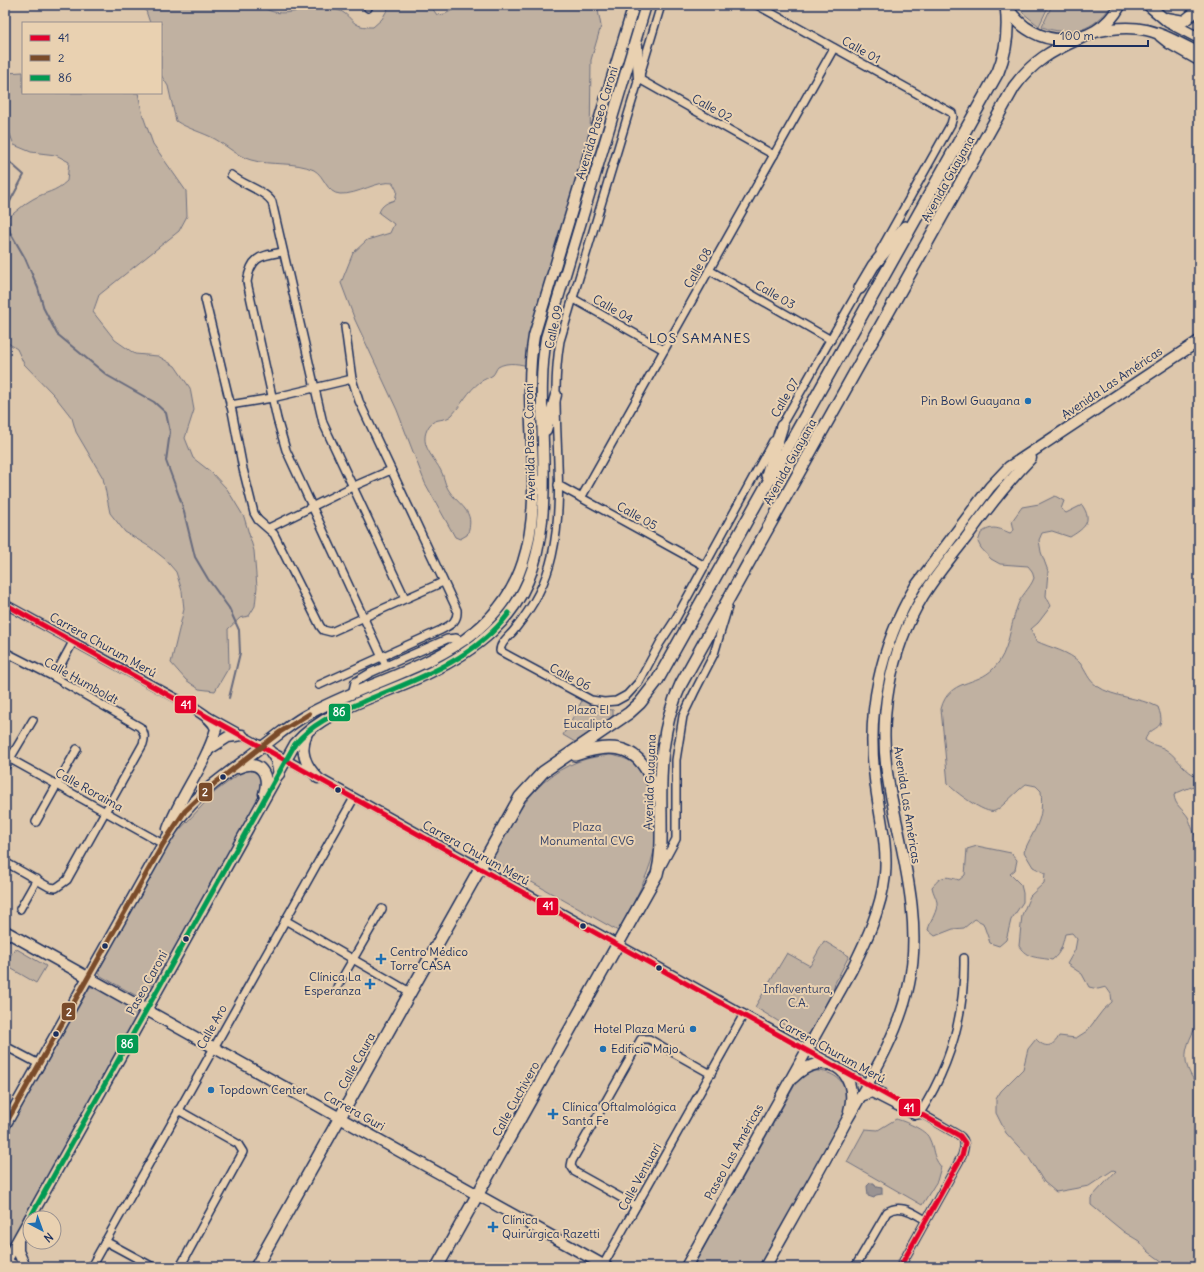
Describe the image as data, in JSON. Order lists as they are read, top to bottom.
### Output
{
  "streets": {
    "main road": ["Avenida Guayana", "Calle Caura", "Calle Cuchivero"],
    "street": [
      "Calle 01",
      "Calle 02",
      "Avenida Paseo Caroní",
      "Calle 08",
      "Calle 03",
      "Calle 04",
      "Calle 09",
      "Avenida Las Américas",
      "Calle 07",
      "Calle 05",
      "Carrera Churum Merú",
      "Calle 06",
      "Calle Humboldt",
      "Calle Roraima",
      "Paseo Caroní",
      "Calle Aro",
      "Carrera Guri",
      "Paseo Las Américas",
      "Calle Ventuari"
    ]
  },
  "crossings": [
    ["Calle 01", "Calle 08"],
    ["Calle 01", "Calle 07"],
    ["Calle 02", "Calle 08"],
    ["Calle 02", "Calle 09"],
    ["Avenida Paseo Caroní", "Carrera Churum Merú"],
    ["Avenida Paseo Caroní", "Paseo Caroní"],
    ["Avenida Guayana", "Carrera Churum Merú"],
    ["Avenida Guayana", "Calle Caura"],
    ["Avenida Guayana", "Calle Cuchivero"],
    ["Calle 08", "Calle 03"],
    ["Calle 08", "Calle 04"],
    ["Calle 08", "Calle 05"],
    ["Calle 03", "Calle 07"],
    ["Calle 04", "Calle 09"],
    ["Calle 09", "Calle 05"],
    ["Calle 09", "Calle 06"],
    ["Avenida Las Américas", "Carrera Churum Merú"],
    ["Avenida Las Américas", "Paseo Las Américas"],
    ["Calle 07", "Calle 05"],
    ["Calle 07", "Calle 06"],
    ["Carrera Churum Merú", "Paseo Caroní"],
    ["Carrera Churum Merú", "Calle Aro"],
    ["Carrera Churum Merú", "Calle Caura"],
    ["Carrera Churum Merú", "Calle Cuchivero"],
    ["Carrera Churum Merú", "Paseo Las Américas"],
    ["Carrera Churum Merú", "Calle Ventuari"],
    ["Calle Humboldt", "Calle Roraima"],
    ["Paseo Caroní", "Carrera Guri"],
    ["Calle Aro", "Carrera Guri"],
    ["Calle Caura", "Carrera Guri"],
    ["Calle Cuchivero", "Carrera Guri"],
    ["Carrera Guri", "Calle Ventuari"]
  ],
  "districts": ["LOS SAMANES"],
  "parks": ["Plaza El Eucalipto", "Plaza Monumental CVG", "Inflaventura, C.A."],
  "places": {
    "other": [
      "Pin Bowl Guayana",
      "Hotel Plaza Merú",
      "Edificio Majo",
      "Topdown Center"
    ],
    "health": [
      "Centro Médico Torre CASA",
      "Clínica La Esperanza",
      "Clínica Oftalmológica Santa Fe",
      "Clínica Quirúrgica Razetti"
    ]
  },
  "lines": ["transit line 41", "transit line 86", "transit line 2"],
  "legend": ["41", "2", "86"],
  "scale_bar": "100 m",
  "north": "bottom right"
}
